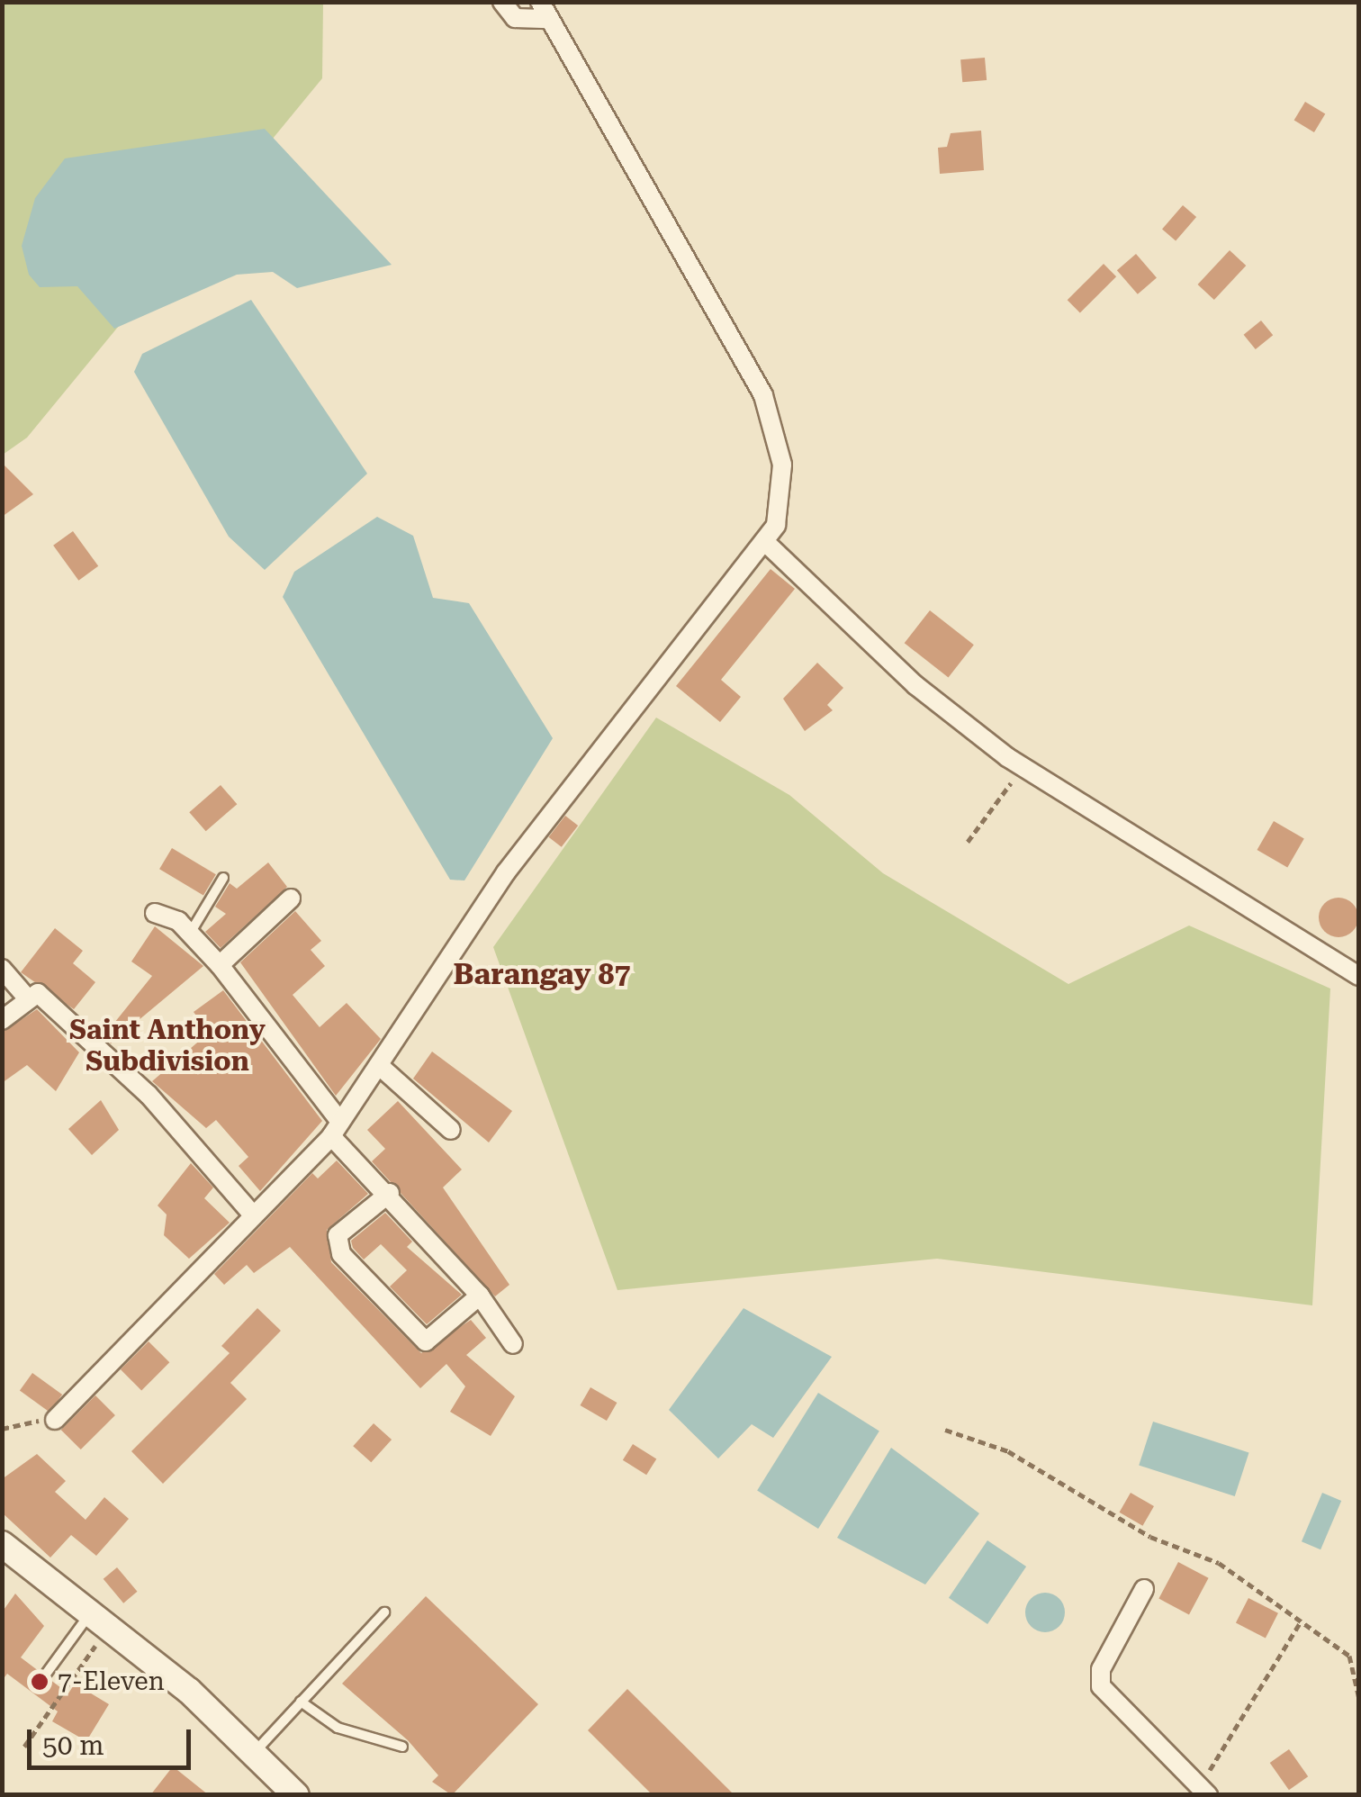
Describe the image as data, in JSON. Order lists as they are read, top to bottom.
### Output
{
  "districts": ["Barangay 87", "Saint Anthony Subdivision"],
  "places": ["7-Eleven"],
  "scale_bar": "50 m"
}
